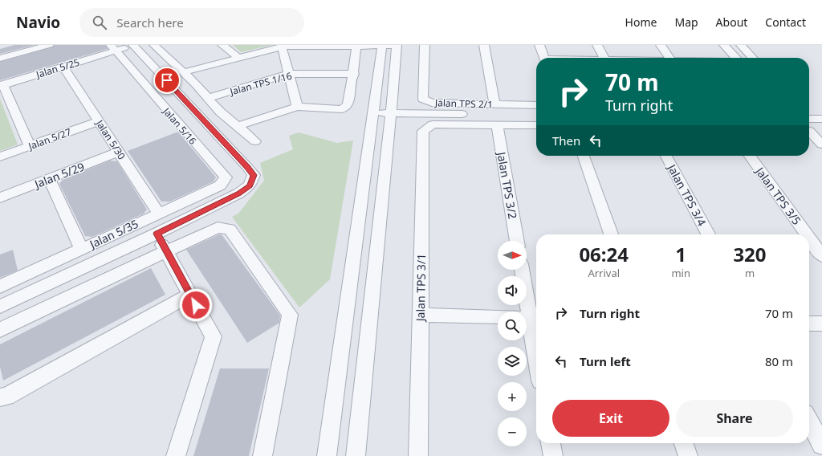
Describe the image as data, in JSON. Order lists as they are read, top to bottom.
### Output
{
  "streets": {
    "street": [
      "Jalan 5/25",
      "Jalan TPS 1/16",
      "Jalan TPS 2/1",
      "Jalan 5/16",
      "Jalan 5/27",
      "Jalan 5/30",
      "Jalan 5/29",
      "Jalan TPS 3/2",
      "Jalan TPS 3/4",
      "Jalan TPS 3/5",
      "Jalan 5/35",
      "Jalan TPS 3/1"
    ]
  },
  "crossings": [
    ["Jalan 5/25", "Jalan 5/16"],
    ["Jalan 5/25", "Jalan 5/30"],
    ["Jalan 5/16", "Jalan 5/35"],
    ["Jalan 5/27", "Jalan 5/30"],
    ["Jalan 5/30", "Jalan 5/29"],
    ["Jalan 5/30", "Jalan 5/35"]
  ],
  "north": "right",
  "page": {
    "header": "Navio",
    "search": "Search here",
    "nav": [
      "Home",
      "Map",
      "About",
      "Contact"
    ],
    "turn": ["70 m", "Turn right"],
    "then": "Then",
    "eta": [
      "06:24",
      "Arrival",
      "1",
      "min",
      "320",
      "m"
    ],
    "map_buttons": ["+", "−"],
    "list": [
      {
        "name": "Turn right",
        "value": "70 m"
      },
      {
        "name": "Turn left",
        "value": "80 m"
      }
    ],
    "buttons": ["Exit", "Share"]
  }
}
